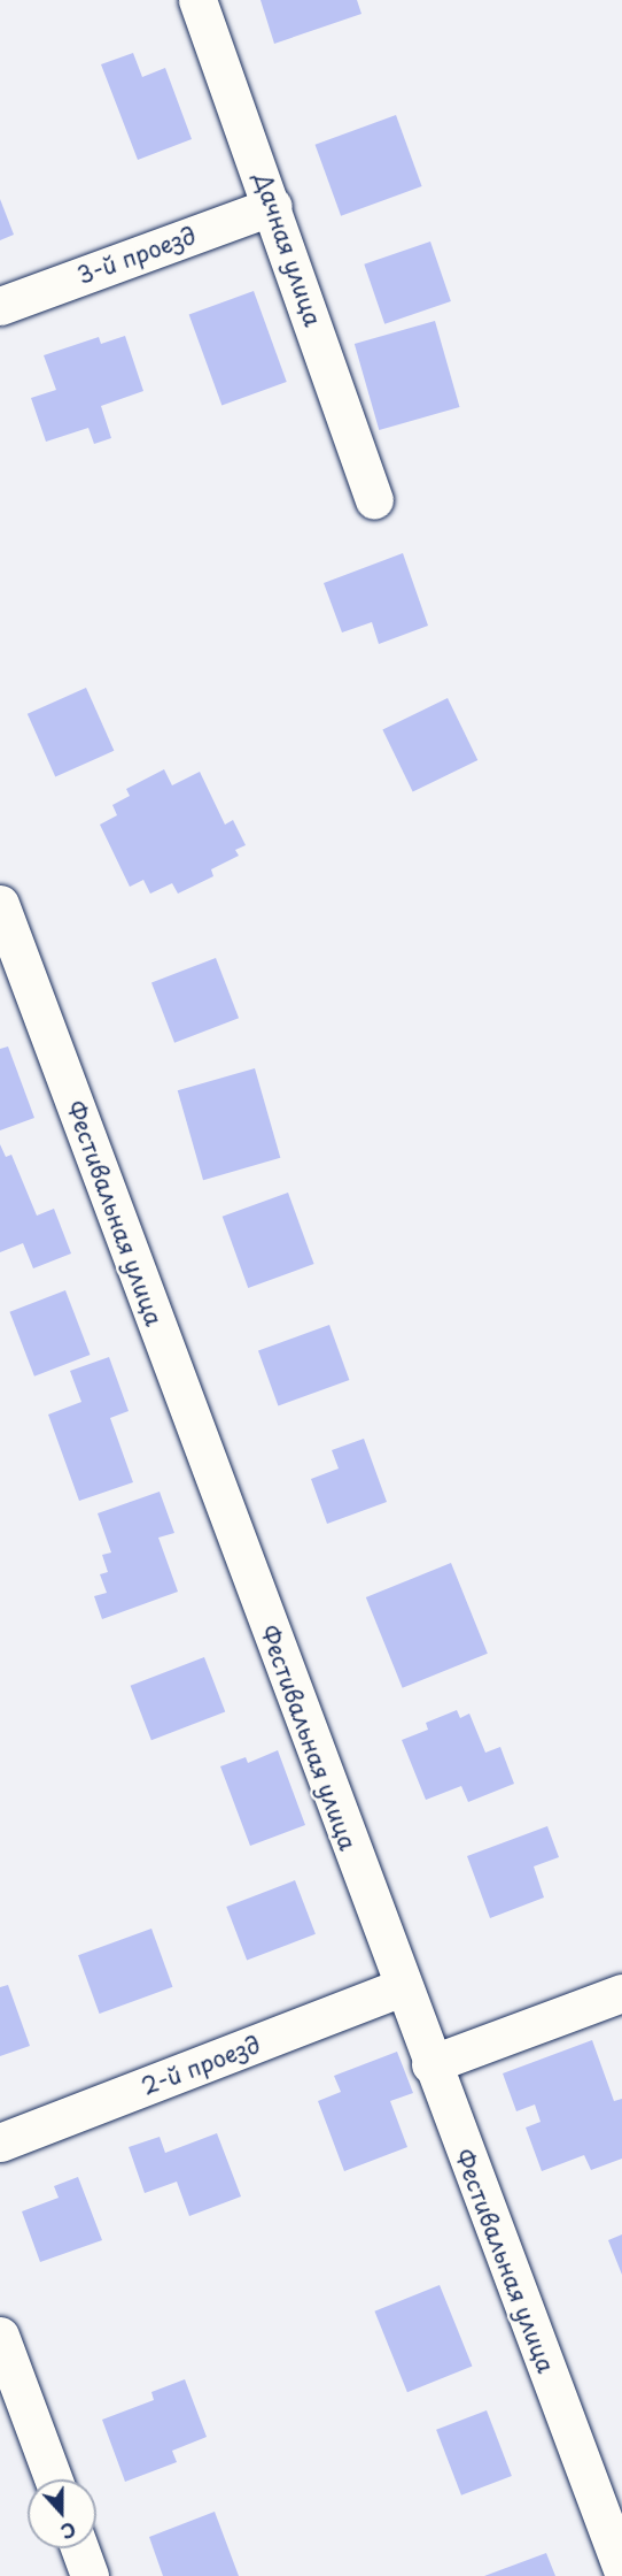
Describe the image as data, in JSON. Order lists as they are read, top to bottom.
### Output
{
  "streets": {
    "street": [
      "Дачная улица",
      "3-й проезд",
      "Фестивальная улица",
      "2-й проезд"
    ]
  },
  "crossings": [
    ["Дачная улица", "3-й проезд"],
    ["Фестивальная улица", "2-й проезд"]
  ],
  "north": "bottom"
}
